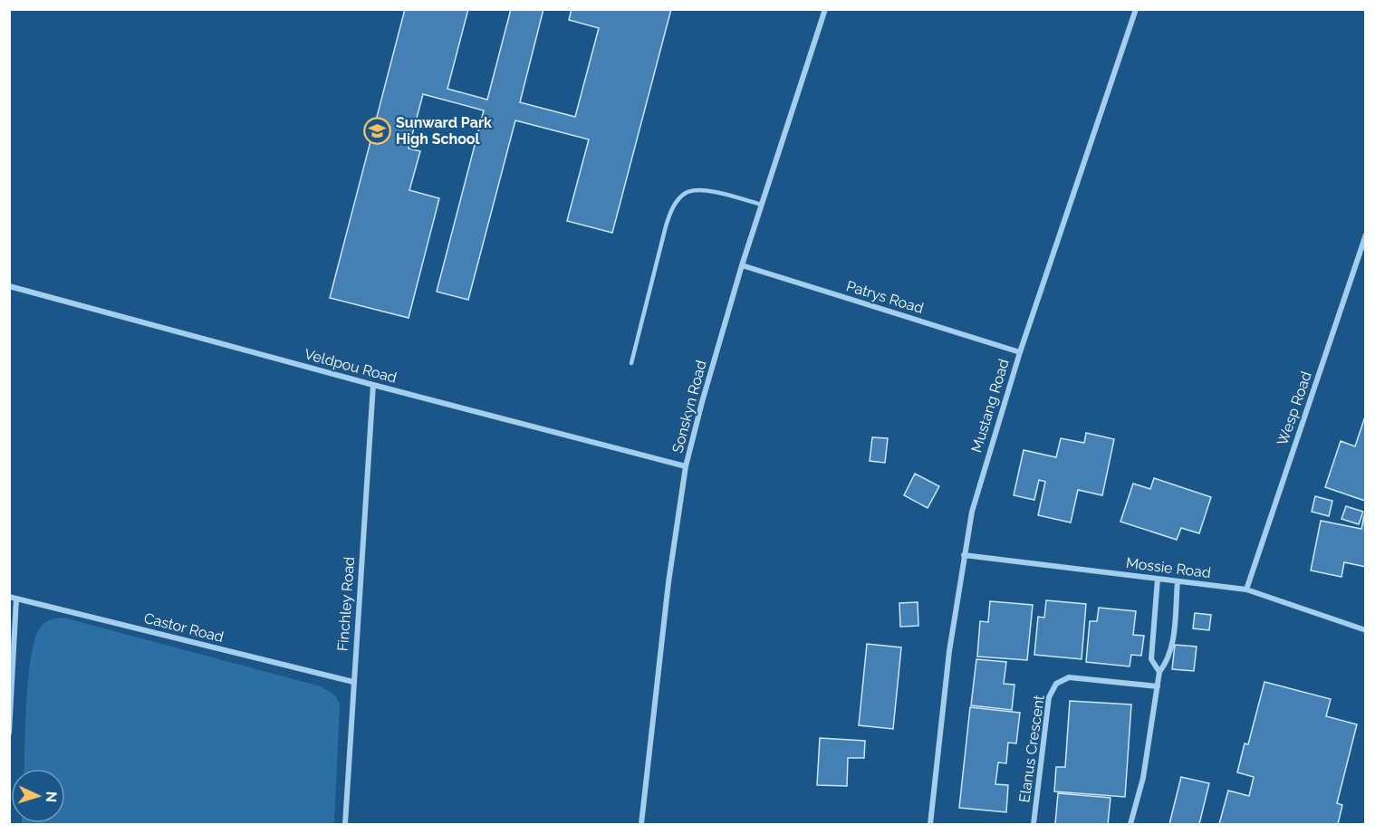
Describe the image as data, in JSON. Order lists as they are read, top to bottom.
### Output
{
  "streets": {
    "street": [
      "Patrys Road",
      "Veldpou Road",
      "Mustang Road",
      "Sonskyn Road",
      "Wesp Road",
      "Mossie Road",
      "Finchley Road",
      "Castor Road",
      "Elanus Crescent"
    ]
  },
  "crossings": [
    ["Patrys Road", "Mustang Road"],
    ["Patrys Road", "Sonskyn Road"],
    ["Veldpou Road", "Sonskyn Road"],
    ["Veldpou Road", "Finchley Road"],
    ["Mustang Road", "Mossie Road"],
    ["Wesp Road", "Mossie Road"],
    ["Finchley Road", "Castor Road"]
  ],
  "places": {
    "school or university": ["Sunward Park High School"]
  },
  "north": "right"
}
